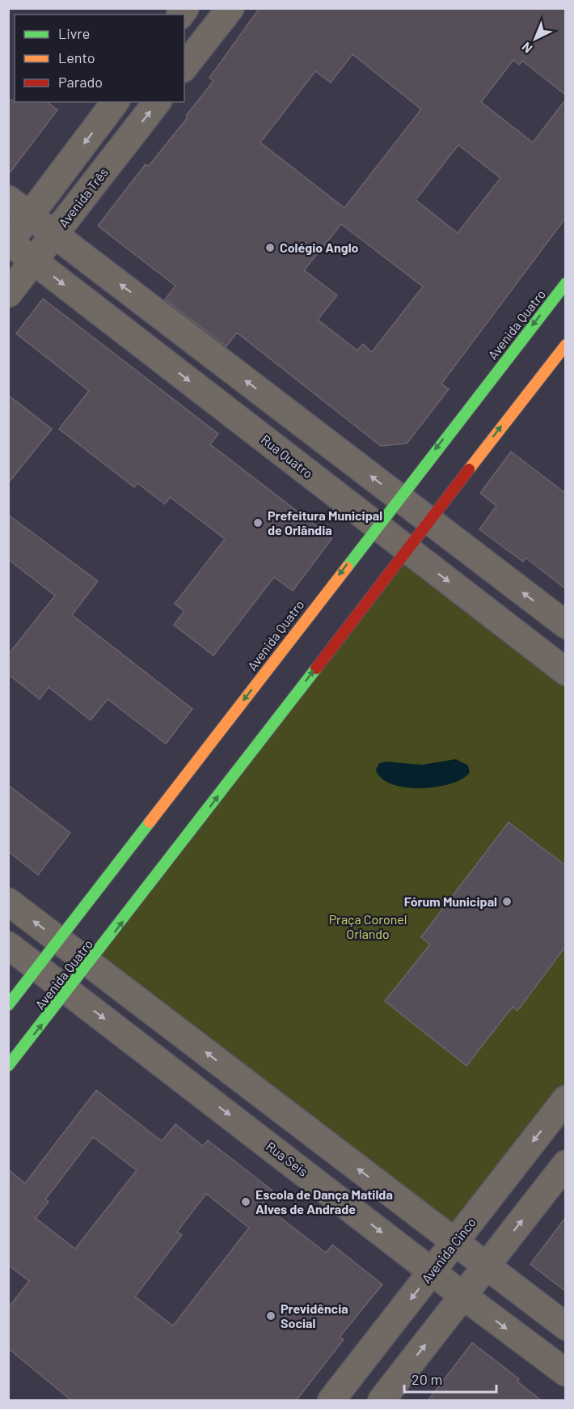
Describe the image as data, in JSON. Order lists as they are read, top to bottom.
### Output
{
  "streets": {
    "street": [
      "Avenida Três",
      "Avenida Quatro",
      "Rua Quatro",
      "Rua Seis",
      "Avenida Cinco"
    ]
  },
  "crossings": [
    ["Avenida Três", "Rua Quatro"],
    ["Avenida Quatro", "Rua Quatro"],
    ["Avenida Quatro", "Rua Seis"],
    ["Rua Seis", "Avenida Cinco"]
  ],
  "parks": ["Praça Coronel Orlando"],
  "places": [
    "Colégio Anglo",
    "Prefeitura Municipal de Orlândia",
    "Fórum Municipal",
    "Escola de Dança Matilda Alves de Andrade",
    "Previdência Social"
  ],
  "legend": ["Livre", "Lento", "Parado"],
  "scale_bar": "20 m",
  "north": "bottom left"
}
